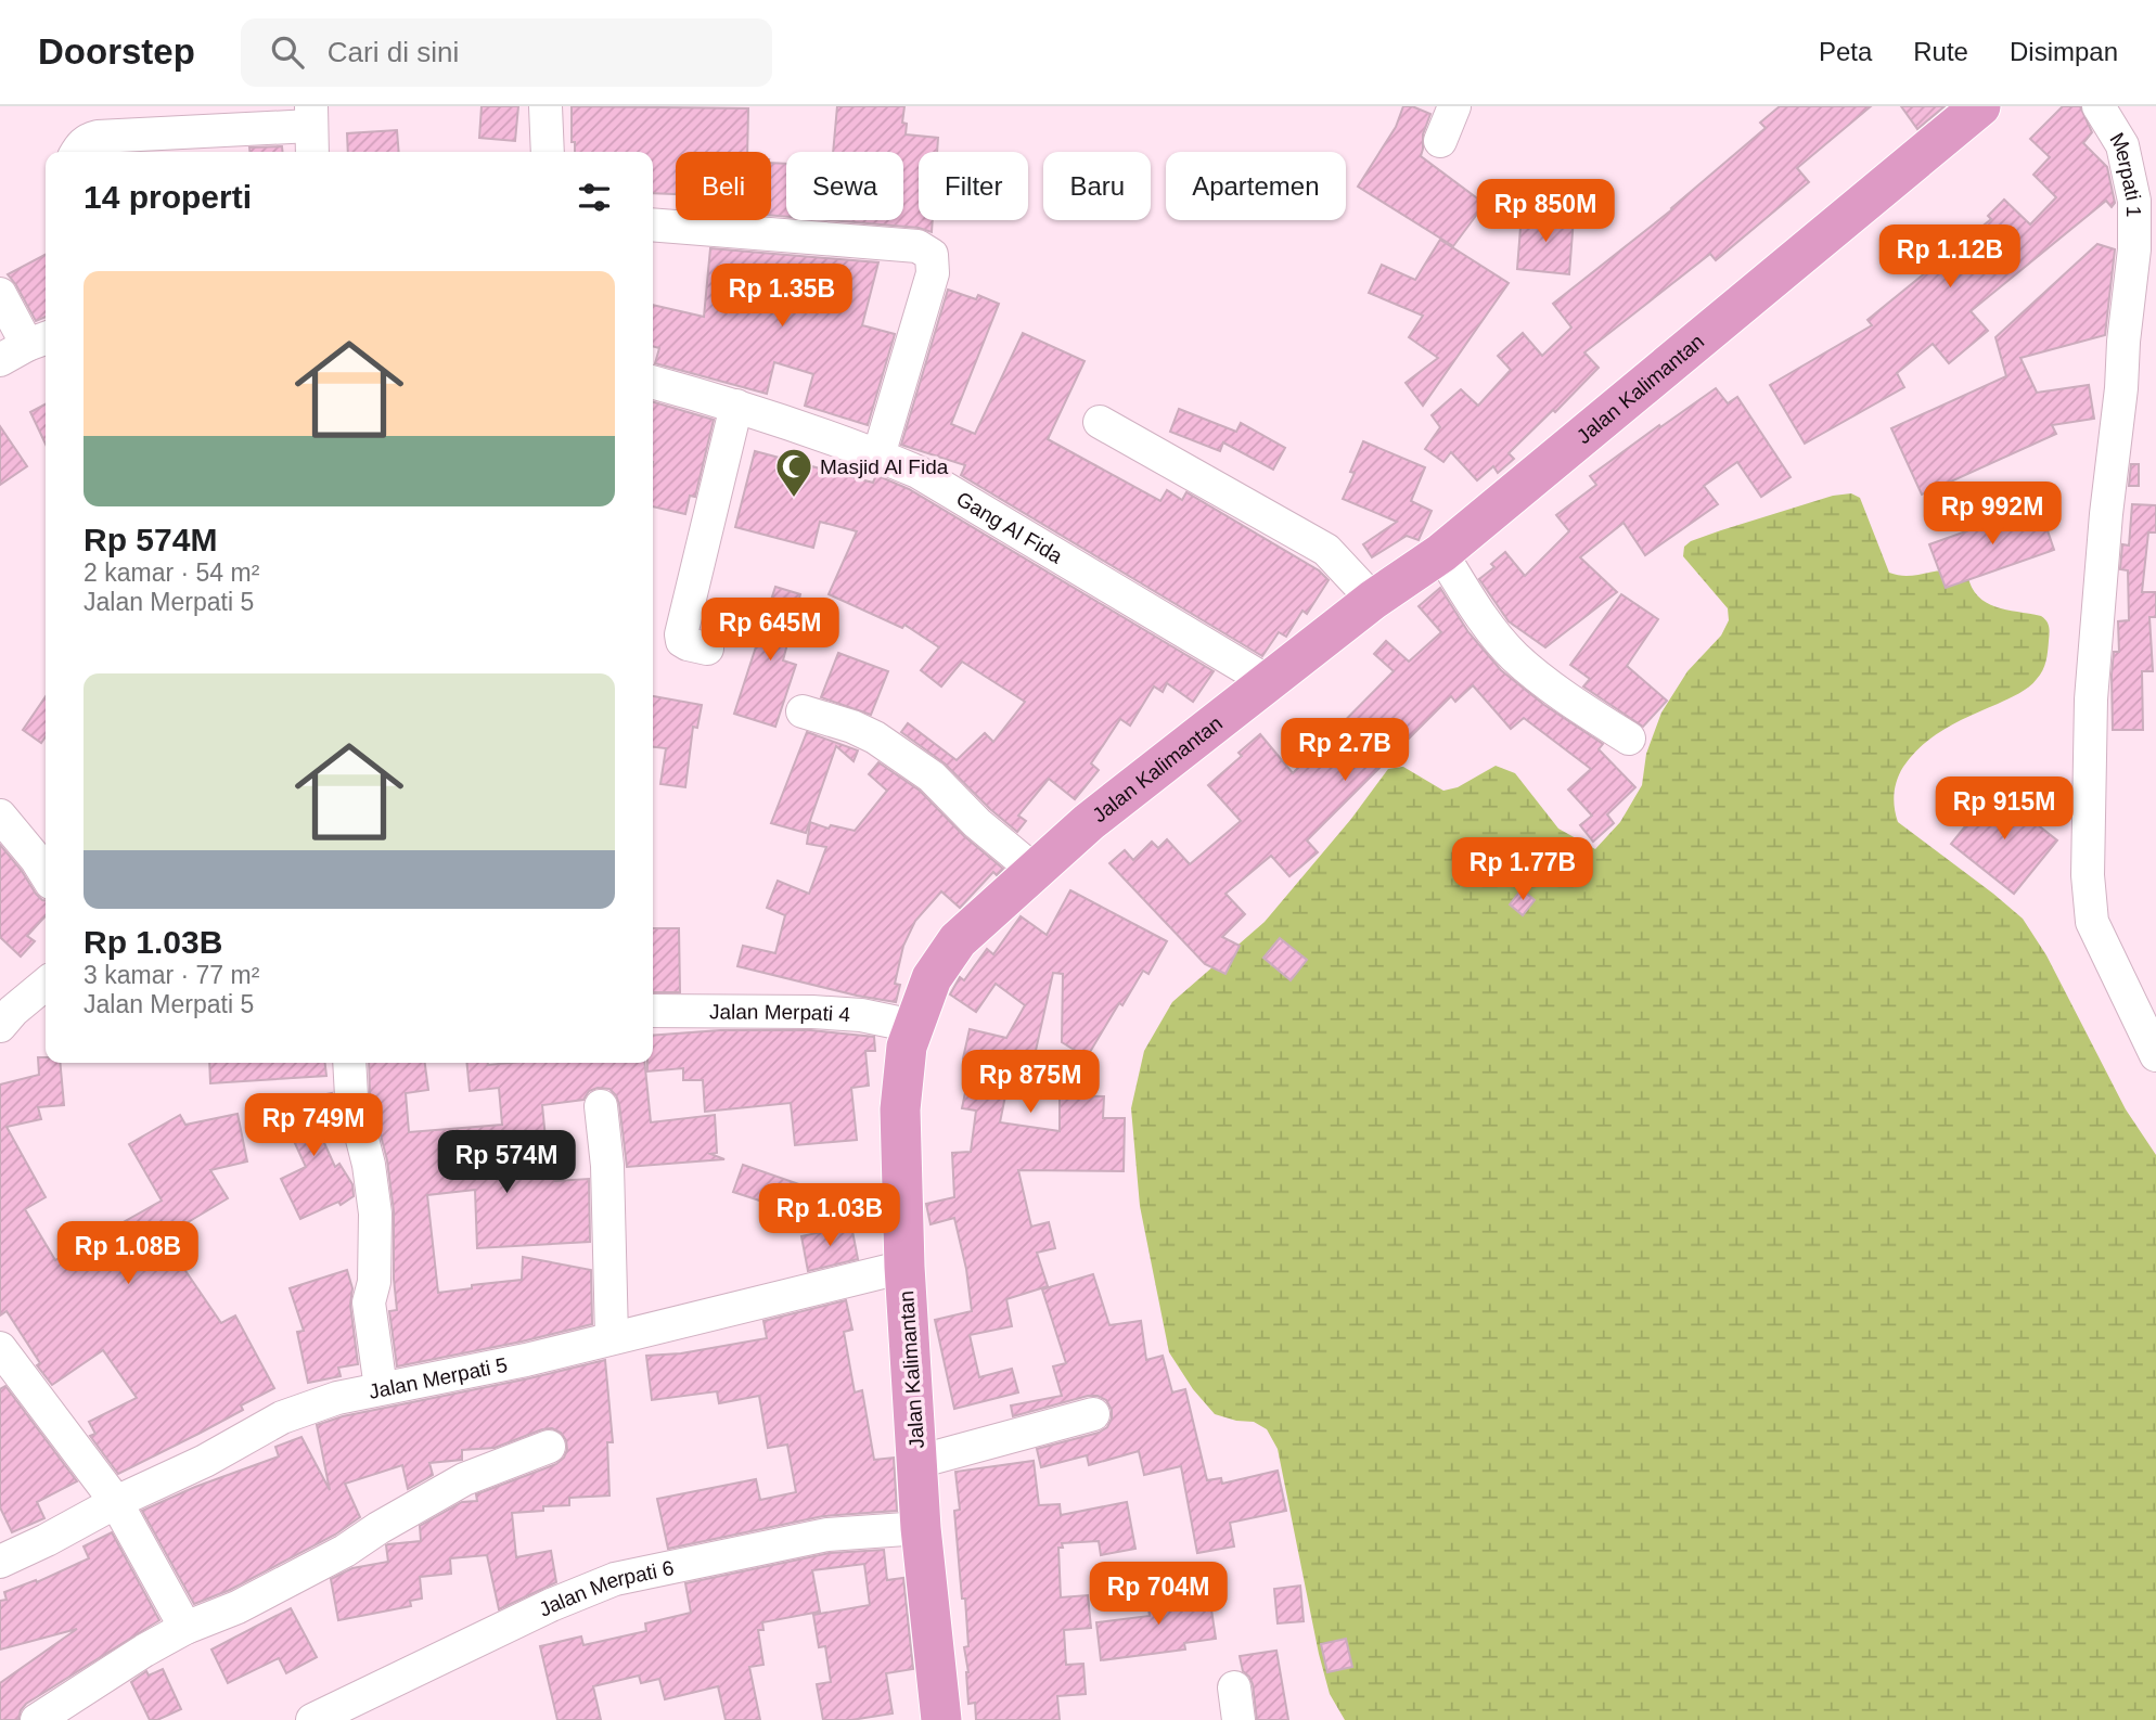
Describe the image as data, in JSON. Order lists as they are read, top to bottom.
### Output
{
  "streets": {
    "main road": ["Jalan Kalimantan"],
    "street": [
      "Merpati 1",
      "Gang Al Fida",
      "Jalan Merpati 4",
      "Jalan Merpati 5",
      "Jalan Merpati 6"
    ]
  },
  "crossings": [
    ["Jalan Kalimantan", "Gang Al Fida"],
    ["Jalan Kalimantan", "Jalan Merpati 4"],
    ["Jalan Kalimantan", "Jalan Merpati 5"],
    ["Jalan Kalimantan", "Jalan Merpati 6"]
  ],
  "places": {
    "mosque": ["Masjid Al Fida"]
  },
  "page": {
    "header": "Doorstep",
    "search": "Cari di sini",
    "nav": ["Peta", "Rute", "Disimpan"],
    "chip": [
      "Beli",
      "Sewa",
      "Filter",
      "Baru",
      "Apartemen"
    ],
    "heading": "14 properti",
    "price": [
      "Rp 850M",
      "Rp 1.12B",
      "Rp 1.35B",
      "Rp 992M",
      "Rp 645M",
      "Rp 2.7B",
      "Rp 915M",
      "Rp 1.77B",
      "Rp 875M",
      "Rp 749M",
      "Rp 574M",
      "Rp 1.03B",
      "Rp 1.08B",
      "Rp 704M"
    ],
    "list": [
      {
        "name": "Rp 574M",
        "note": "2 kamar · 54 m² · Jalan Merpati 5"
      },
      {
        "name": "Rp 1.03B",
        "note": "3 kamar · 77 m² · Jalan Merpati 5"
      }
    ]
  }
}
